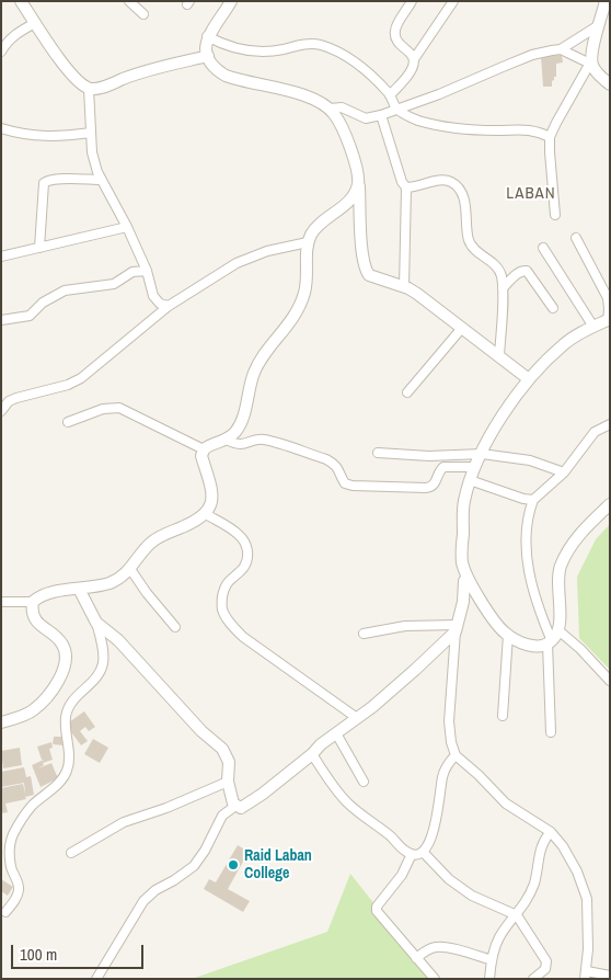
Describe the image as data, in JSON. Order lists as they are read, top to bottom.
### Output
{
  "districts": ["LABAN"],
  "places": ["Raid Laban College"],
  "scale_bar": "100 m"
}
